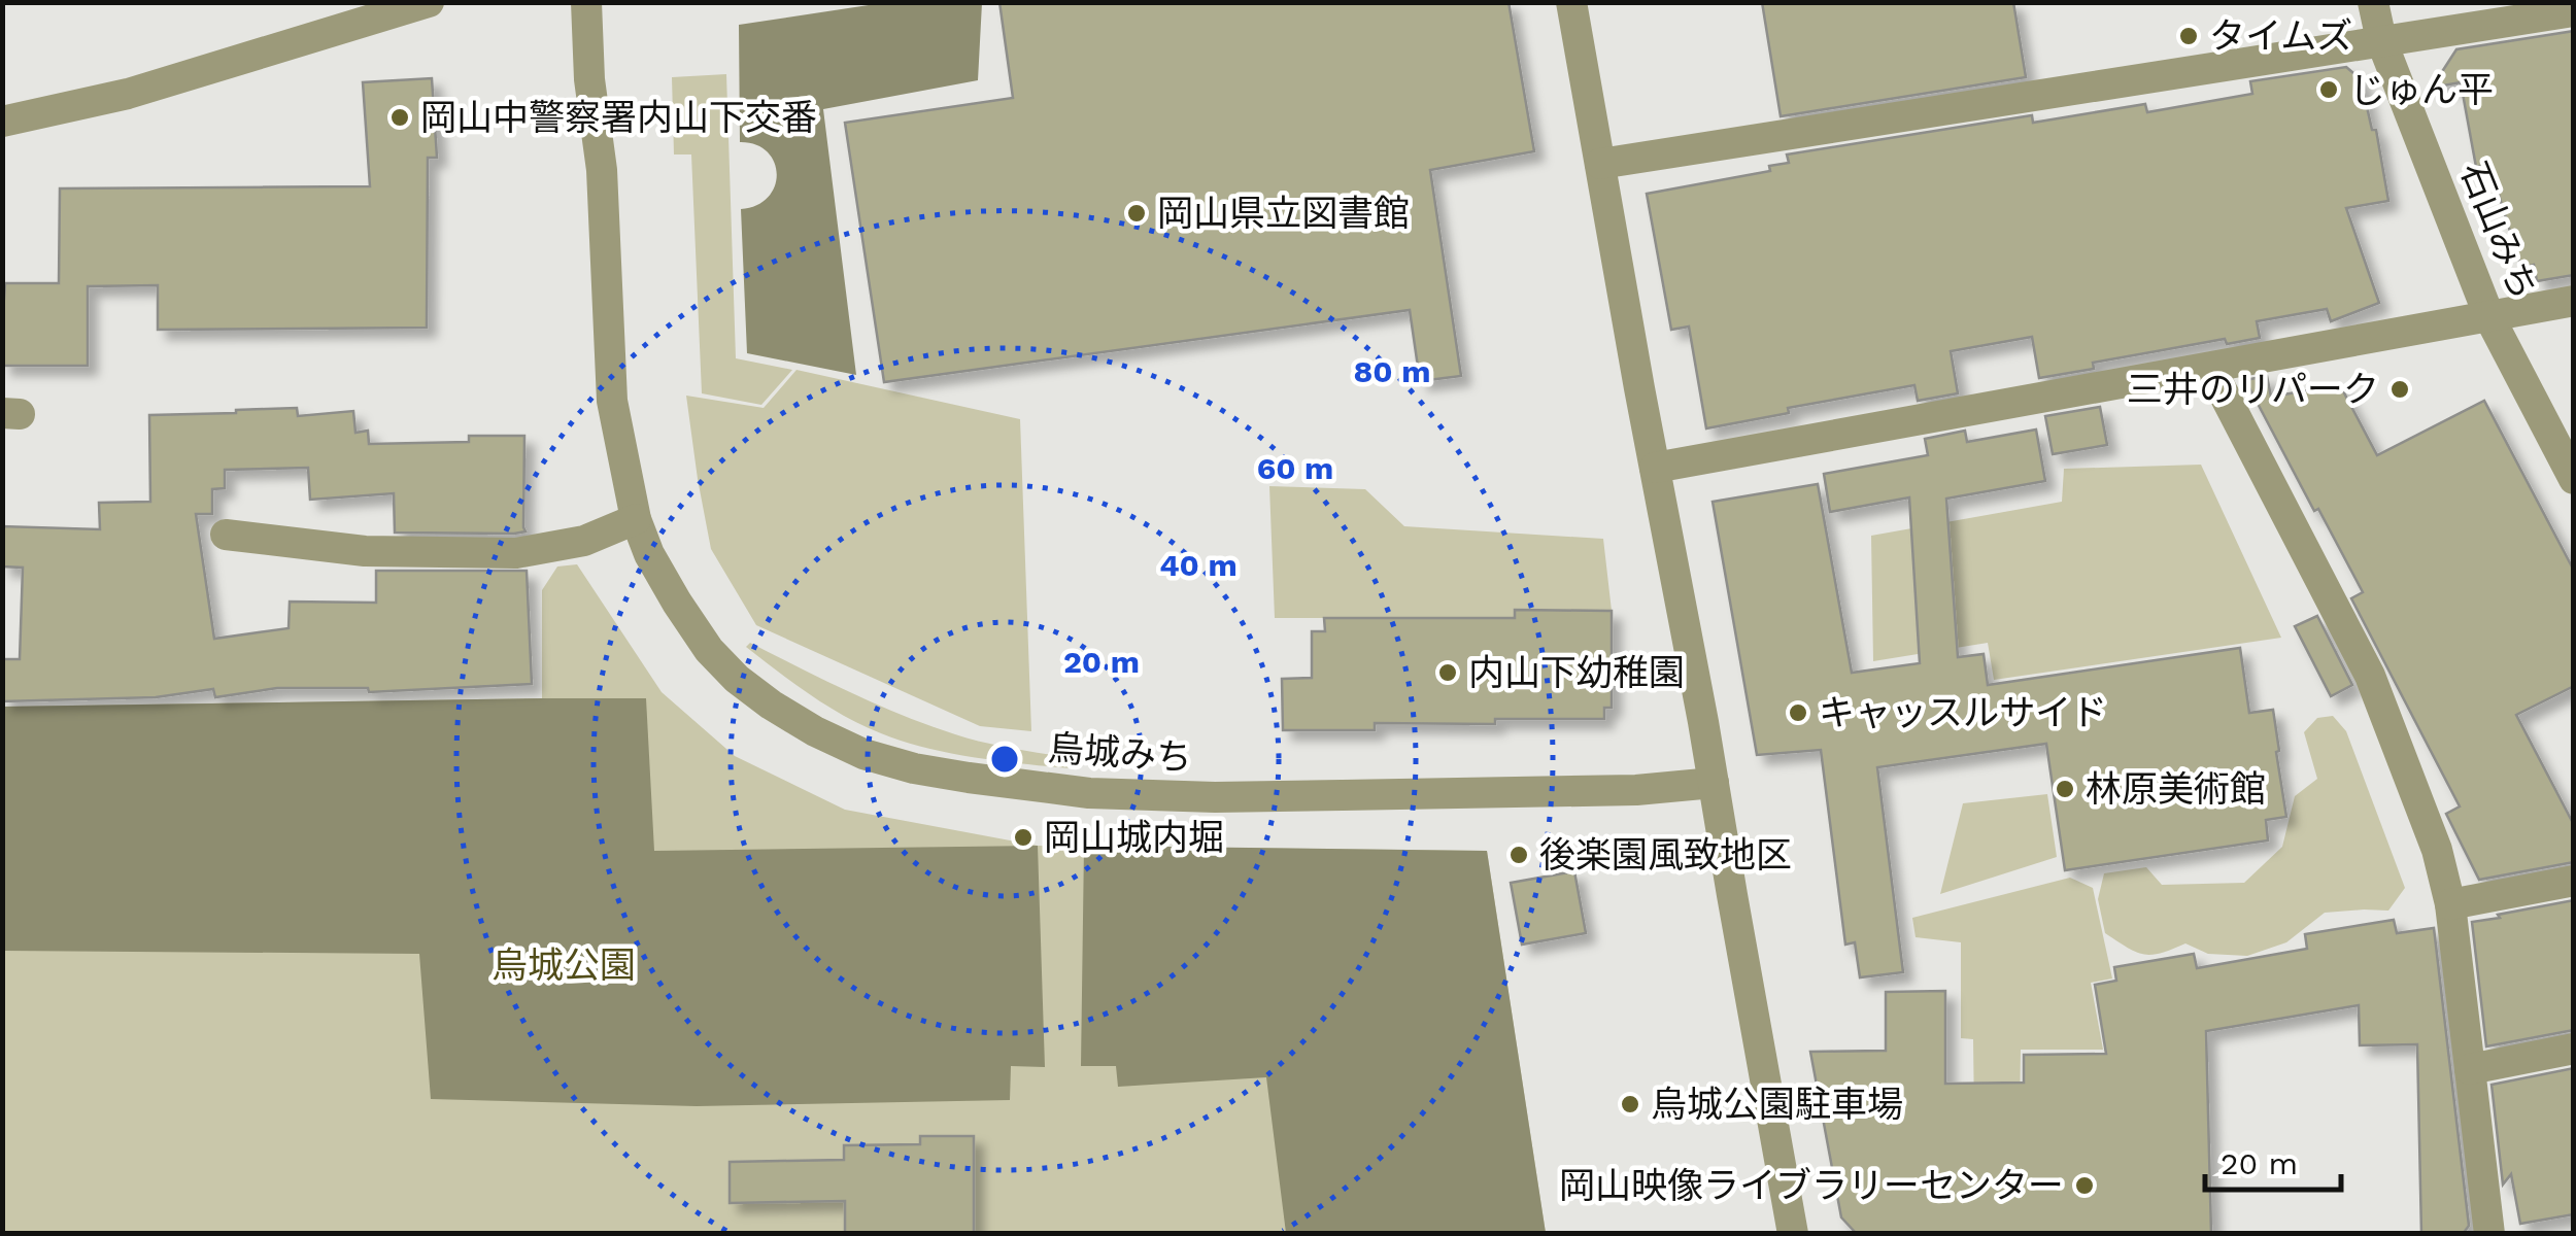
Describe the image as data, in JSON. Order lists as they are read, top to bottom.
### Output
{
  "streets": {
    "street": ["石山みち", "烏城みち"]
  },
  "parks": ["烏城公園"],
  "places": [
    "タイムズ",
    "じゅん平",
    "岡山中警察署内山下交番",
    "岡山県立図書館",
    "三井のリパーク",
    "内山下幼稚園",
    "キャッスルサイド",
    "林原美術館",
    "岡山城内堀",
    "後楽園風致地区",
    "烏城公園駐車場",
    "岡山映像ライブラリーセンター"
  ],
  "scale_bar": "20 m",
  "rings": [
    "80 m",
    "60 m",
    "40 m",
    "20 m"
  ]
}
